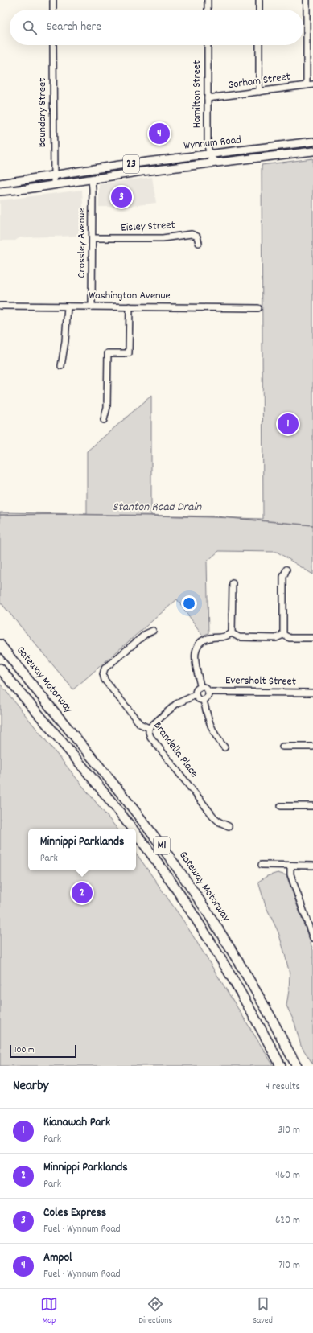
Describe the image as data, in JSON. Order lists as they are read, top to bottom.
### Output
{
  "streets": {
    "highway": ["Gateway Motorway", "M1"],
    "main road": ["Wynnum Road", "23"],
    "street": [
      "Gorham Street",
      "Hamilton Street",
      "Boundary Street",
      "Eisley Street",
      "Crossley Avenue",
      "Washington Avenue",
      "Eversholt Street",
      "Brandella Place"
    ]
  },
  "crossings": [
    ["Gorham Street", "Hamilton Street"],
    ["Hamilton Street", "Wynnum Road"],
    ["Boundary Street", "Wynnum Road"],
    ["Wynnum Road", "Crossley Avenue"],
    ["Eisley Street", "Crossley Avenue"],
    ["Crossley Avenue", "Washington Avenue"]
  ],
  "water": ["Stanton Road Drain"],
  "scale_bar": "100 m",
  "page": {
    "search": "Search here",
    "pins": [
      "4",
      "3",
      "1",
      "2"
    ],
    "popup": ["Minnippi Parklands", "Park"],
    "scale": "100 m",
    "heading": ["Nearby", "4 results"],
    "list": [
      {
        "mark": "1",
        "name": "Kianawah Park",
        "note": "Park",
        "value": "310 m"
      },
      {
        "mark": "2",
        "name": "Minnippi Parklands",
        "note": "Park",
        "value": "460 m"
      },
      {
        "mark": "3",
        "name": "Coles Express",
        "note": "Fuel · Wynnum Road",
        "value": "620 m"
      },
      {
        "mark": "4",
        "name": "Ampol",
        "note": "Fuel · Wynnum Road",
        "value": "710 m"
      }
    ],
    "nav": ["Map", "Directions", "Saved"]
  }
}
